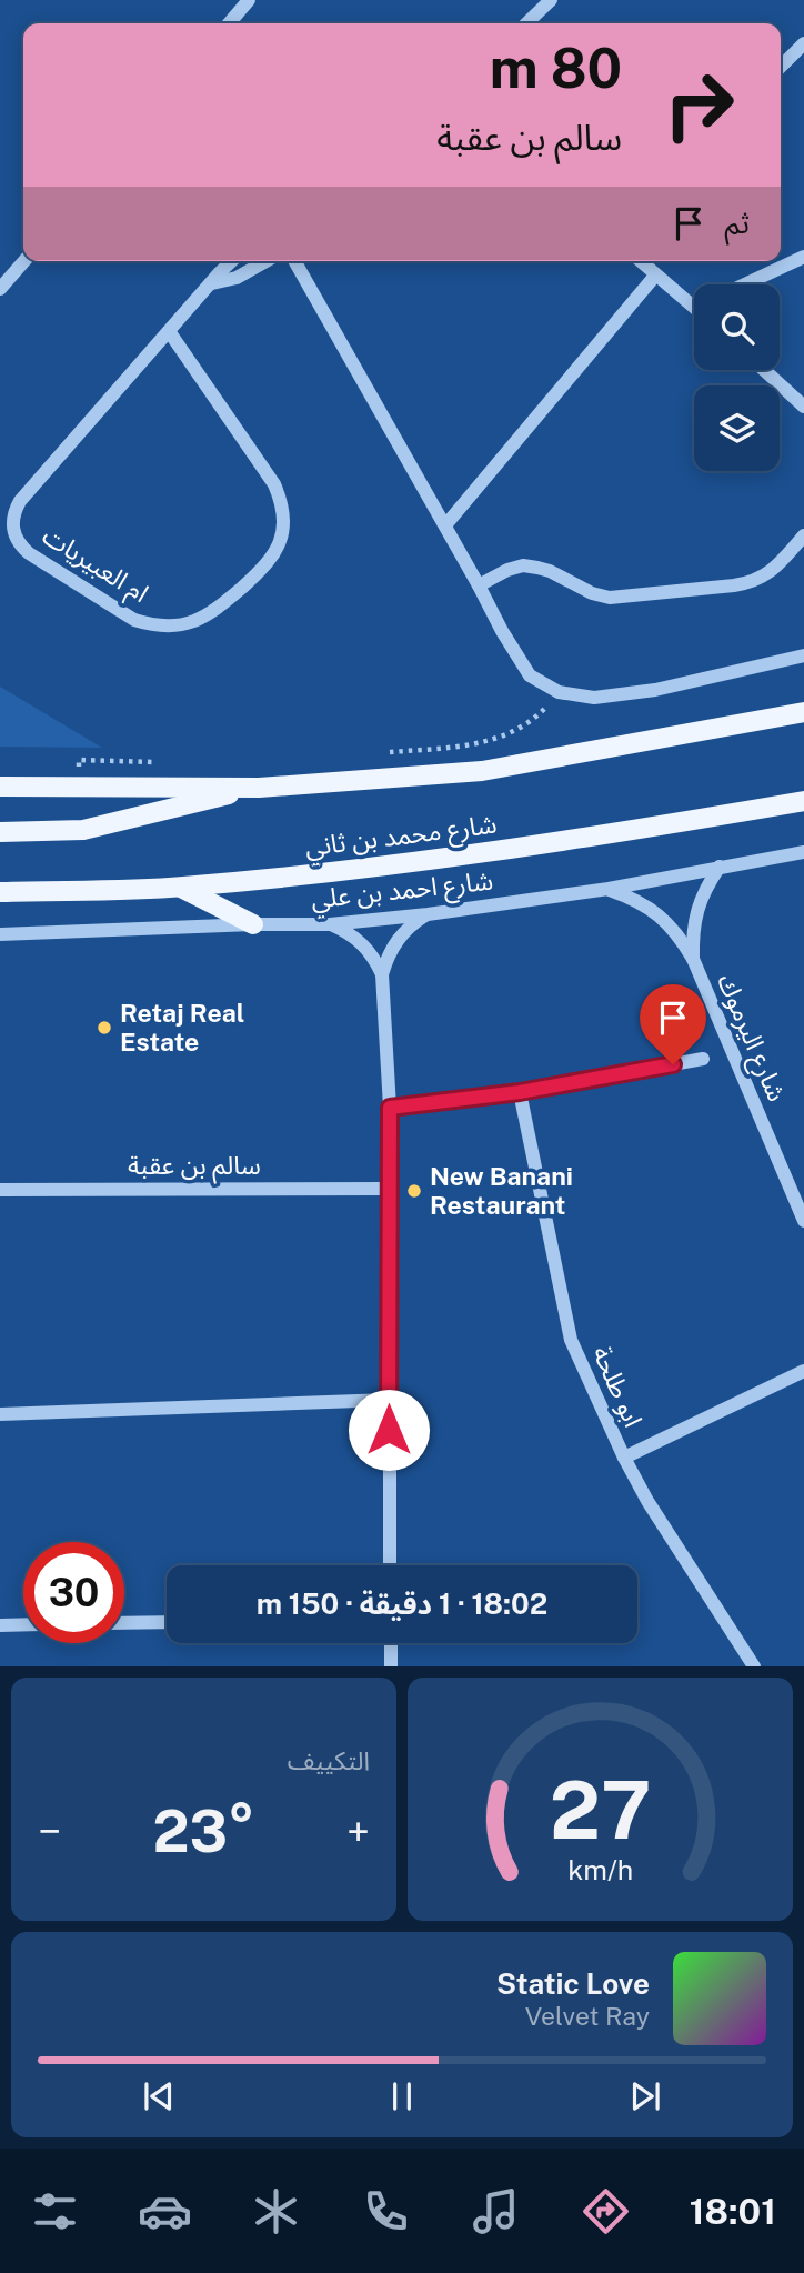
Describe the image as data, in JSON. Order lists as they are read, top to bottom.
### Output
{
  "streets": {
    "main road": ["شارع محمد بن ثاني"],
    "street": [
      "ام العبيريات",
      "شارع احمد بن علي",
      "شارع اليرموك",
      "سالم بن عقبة",
      "ابو طلحة"
    ]
  },
  "crossings": [
    ["شارع احمد بن علي", "شارع اليرموك"]
  ],
  "places": ["Retaj Real Estate", "New Banani Restaurant"],
  "page": {
    "turn": ["80 m", "سالم بن عقبة"],
    "then": "ثم",
    "limit": "30",
    "trip": "18:02 · 1 دقيقة · 150 m",
    "tile": "التكييف",
    "heat": ["−", "23°", "+"],
    "song": ["Static Love", "Velvet Ray"],
    "tabs": "18:01",
    "gauge": ["27", "km/h"]
  }
}
